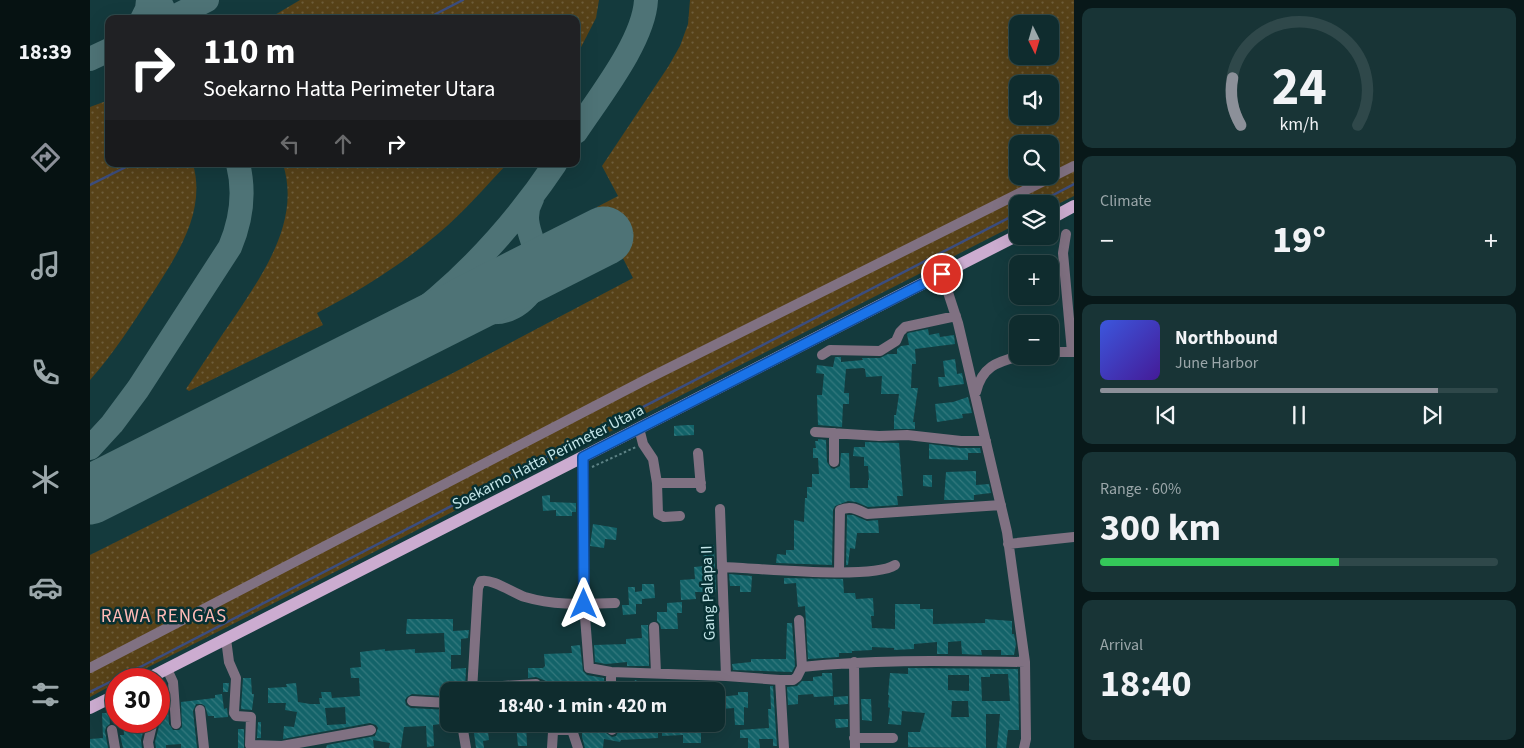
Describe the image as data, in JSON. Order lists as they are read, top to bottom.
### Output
{
  "streets": {
    "main road": ["Soekarno Hatta Perimeter Utara"],
    "street": ["Gang Palapa II"]
  },
  "districts": ["RAWA RENGAS"],
  "north": "bottom",
  "page": {
    "tabs": "18:39",
    "map_buttons": ["+", "−"],
    "turn": ["110 m", "Soekarno Hatta Perimeter Utara"],
    "tile": [
      "Climate",
      ["Range · 60%", "300 km"],
      ["Arrival", "18:40"]
    ],
    "heat": ["−", "19°", "+"],
    "song": ["Northbound", "June Harbor"],
    "limit": "30",
    "trip": "18:40 · 1 min · 420 m",
    "gauge": ["24", "km/h"]
  }
}
